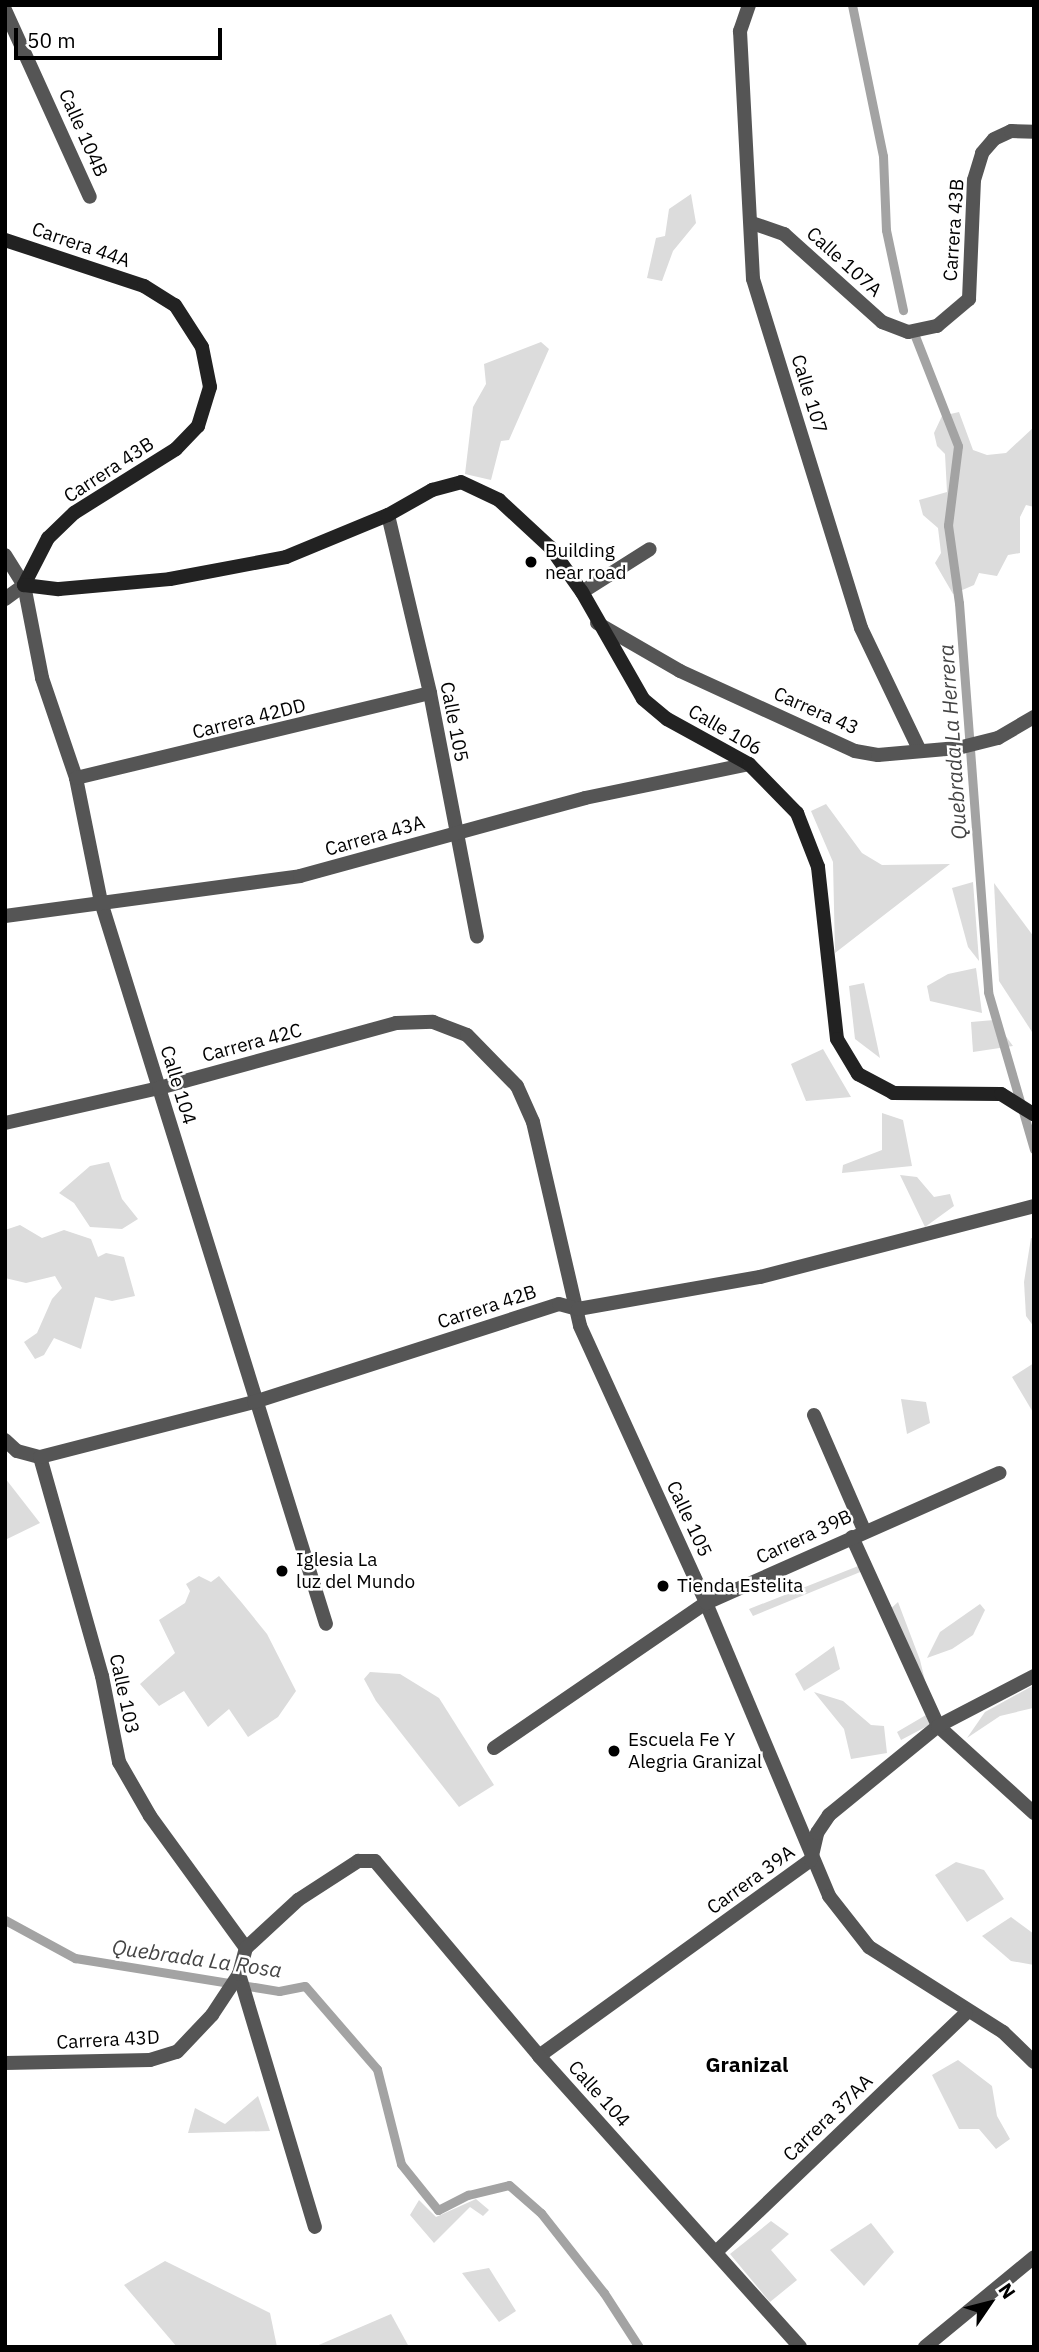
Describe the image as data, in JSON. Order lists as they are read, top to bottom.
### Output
{
  "streets": {
    "street": [
      "Calle 104B",
      "Carrera 43B",
      "Carrera 44A",
      "Calle 107A",
      "Calle 107",
      "Carrera 43",
      "Carrera 42DD",
      "Calle 105",
      "Calle 106",
      "Carrera 43A",
      "Carrera 42C",
      "Calle 104",
      "Carrera 42B",
      "Carrera 39B",
      "Calle 103",
      "Carrera 39A",
      "Carrera 43D",
      "Carrera 37AA"
    ]
  },
  "crossings": [
    ["Carrera 43B", "Carrera 44A"],
    ["Carrera 43B", "Calle 107A"],
    ["Carrera 43B", "Calle 104"],
    ["Calle 107A", "Calle 107"],
    ["Calle 107", "Carrera 43"],
    ["Carrera 43", "Calle 106"],
    ["Carrera 42DD", "Calle 105"],
    ["Carrera 42DD", "Calle 104"],
    ["Calle 105", "Calle 106"],
    ["Calle 105", "Carrera 43A"],
    ["Calle 105", "Carrera 42C"],
    ["Calle 105", "Carrera 42B"],
    ["Calle 105", "Carrera 39B"],
    ["Calle 105", "Carrera 39A"],
    ["Calle 105", "Carrera 37AA"],
    ["Calle 106", "Carrera 43A"],
    ["Carrera 43A", "Calle 104"],
    ["Carrera 42C", "Calle 104"],
    ["Calle 104", "Carrera 42B"],
    ["Calle 104", "Calle 103"],
    ["Calle 104", "Carrera 39A"],
    ["Calle 104", "Carrera 43D"],
    ["Calle 104", "Carrera 37AA"],
    ["Carrera 42B", "Calle 103"],
    ["Calle 103", "Carrera 43D"]
  ],
  "districts": ["Granizal"],
  "water": ["Quebrada La Herrera", "Quebrada La Rosa"],
  "places": [
    "Building near road",
    "Iglesia La luz del Mundo",
    "Tienda Estelita",
    "Escuela Fe Y Alegria Granizal"
  ],
  "scale_bar": "50 m",
  "north": "top right"
}
